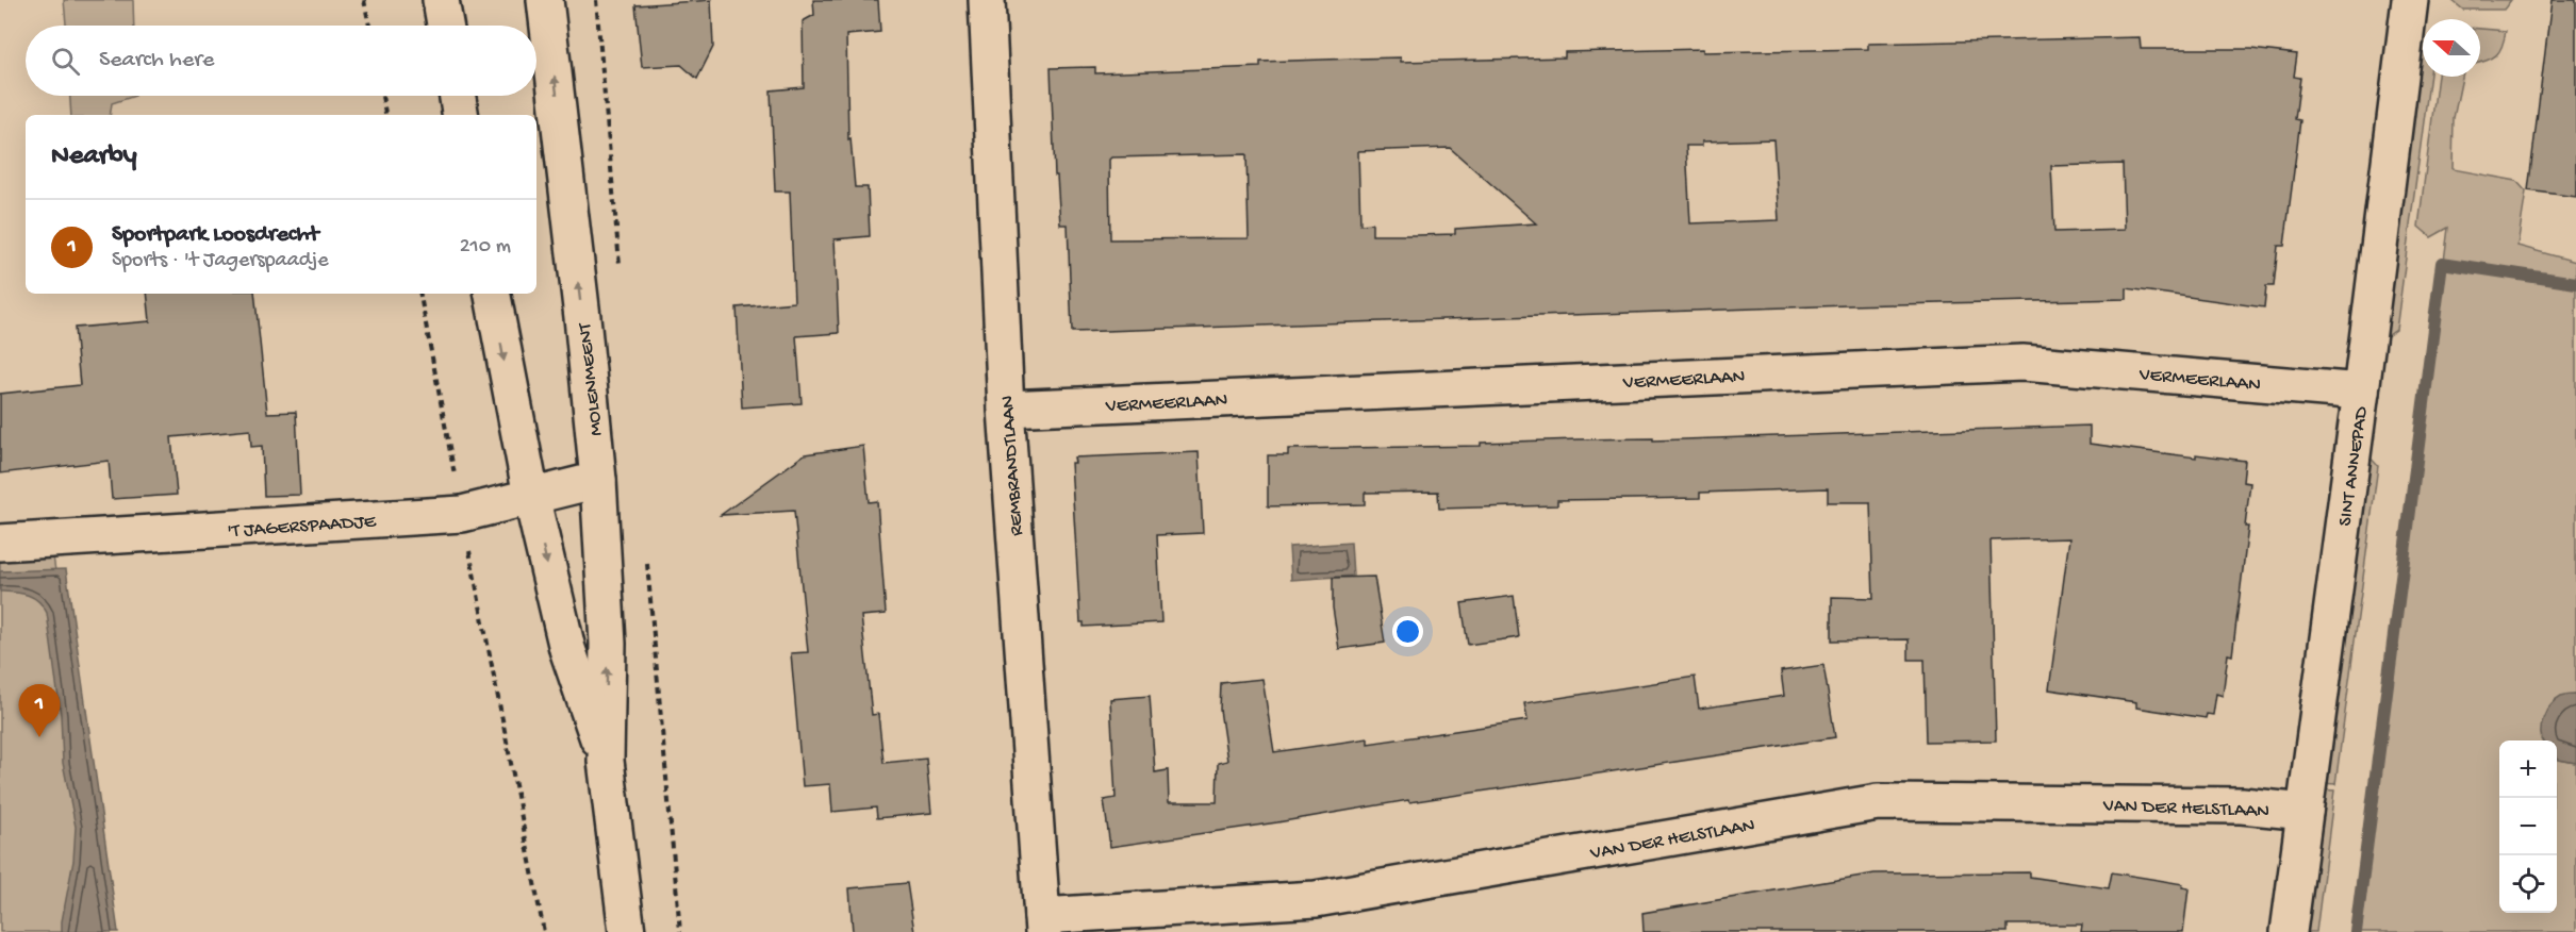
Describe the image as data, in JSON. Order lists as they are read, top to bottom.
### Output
{
  "streets": {
    "street": [
      "VERMEERLAAN",
      "MOLENMEENT",
      "REMBRANDTLAAN",
      "SINT ANNEPAD",
      "'T JAGERSPAADJE",
      "VAN DER HELSTLAAN"
    ]
  },
  "crossings": [
    ["VERMEERLAAN", "REMBRANDTLAAN"],
    ["VERMEERLAAN", "SINT ANNEPAD"],
    ["MOLENMEENT", "'T JAGERSPAADJE"],
    ["REMBRANDTLAAN", "VAN DER HELSTLAAN"],
    ["SINT ANNEPAD", "VAN DER HELSTLAAN"]
  ],
  "north": "left",
  "page": {
    "search": "Search here",
    "heading": "Nearby",
    "list": [
      {
        "mark": "1",
        "name": "Sportpark Loosdrecht",
        "note": "Sports · 't Jagerspaadje",
        "value": "210 m"
      }
    ],
    "pins": "1",
    "map_buttons": ["+", "−"]
  }
}
